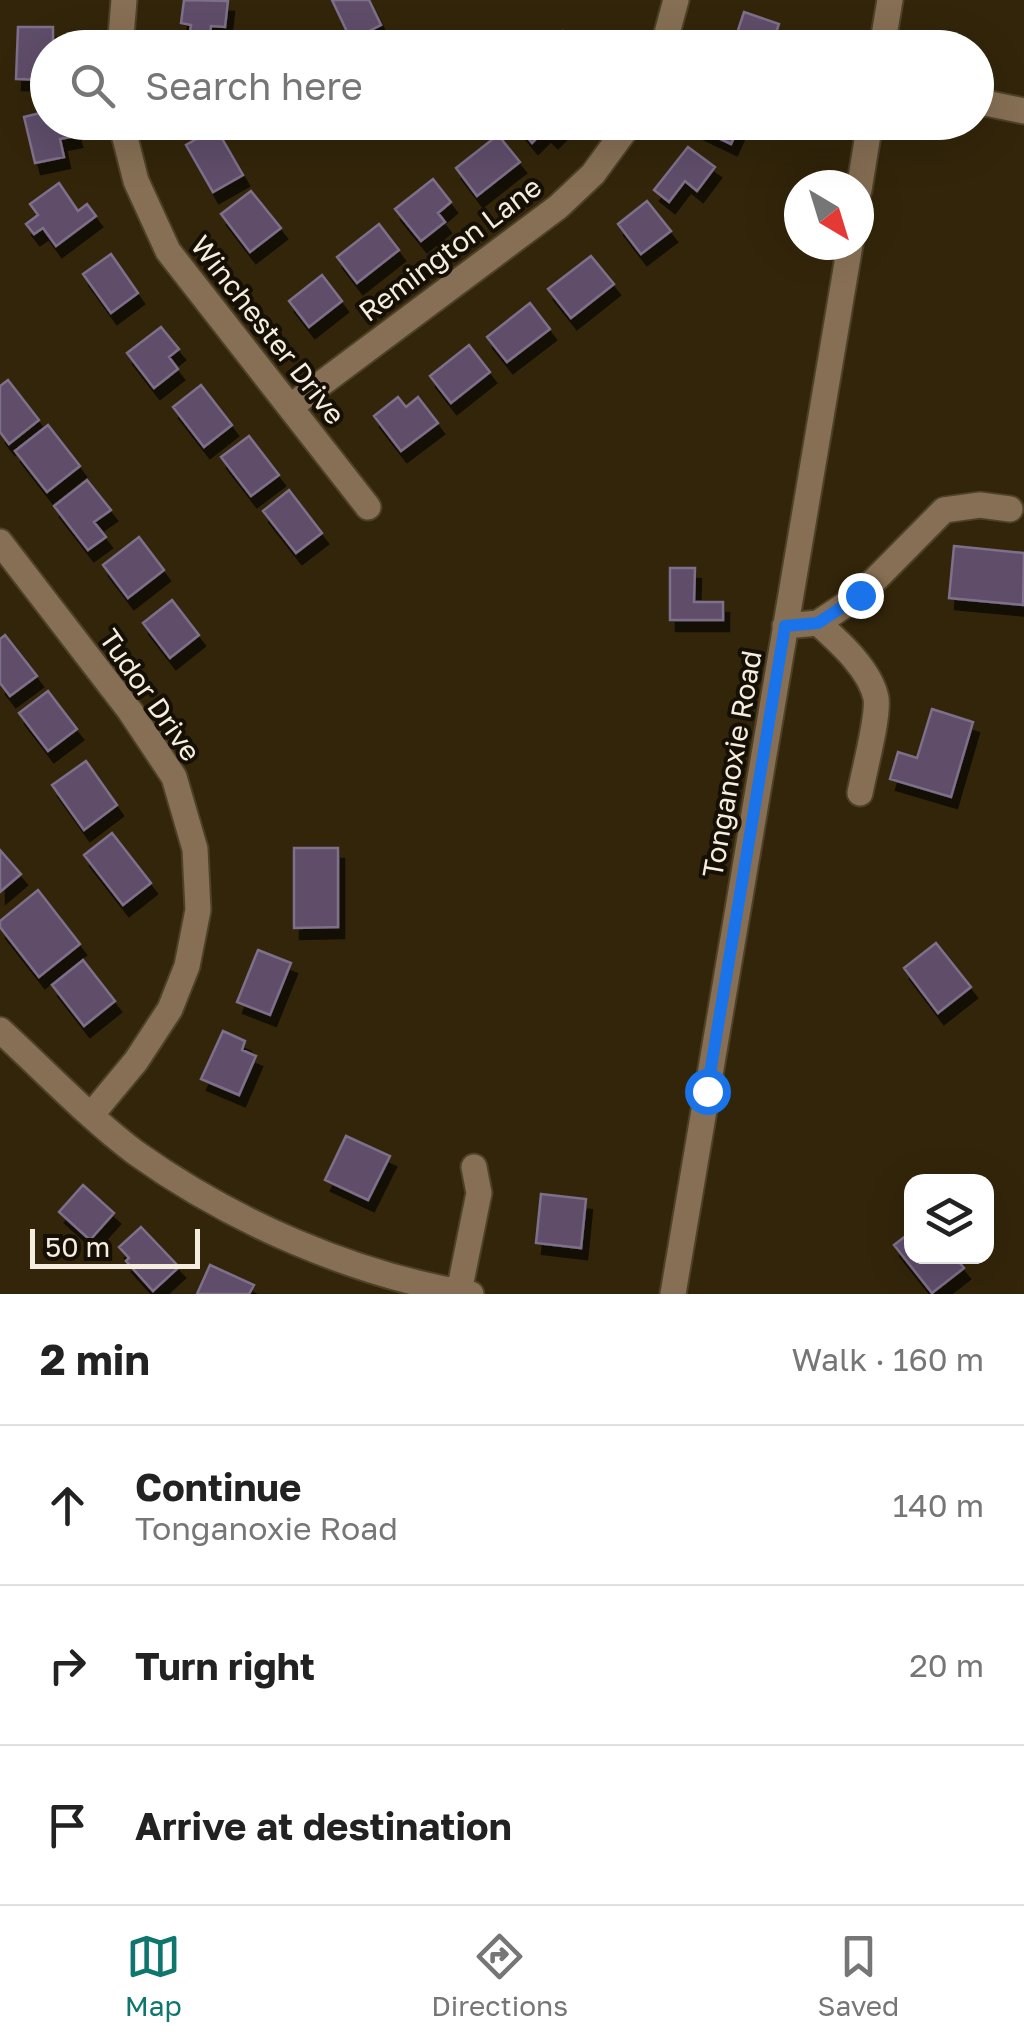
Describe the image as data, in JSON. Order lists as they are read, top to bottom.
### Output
{
  "streets": {
    "street": [
      "Remington Lane",
      "Winchester Drive",
      "Tudor Drive",
      "Tonganoxie Road"
    ]
  },
  "crossings": [
    ["Remington Lane", "Winchester Drive"]
  ],
  "scale_bar": "50 m",
  "north": "bottom right",
  "page": {
    "search": "Search here",
    "scale": "50 m",
    "heading": ["2 min", "Walk · 160 m"],
    "list": [
      ["Continue", "Tonganoxie Road", "140 m"],
      ["Turn right", "20 m"],
      "Arrive at destination"
    ],
    "nav": ["Map", "Directions", "Saved"]
  }
}
